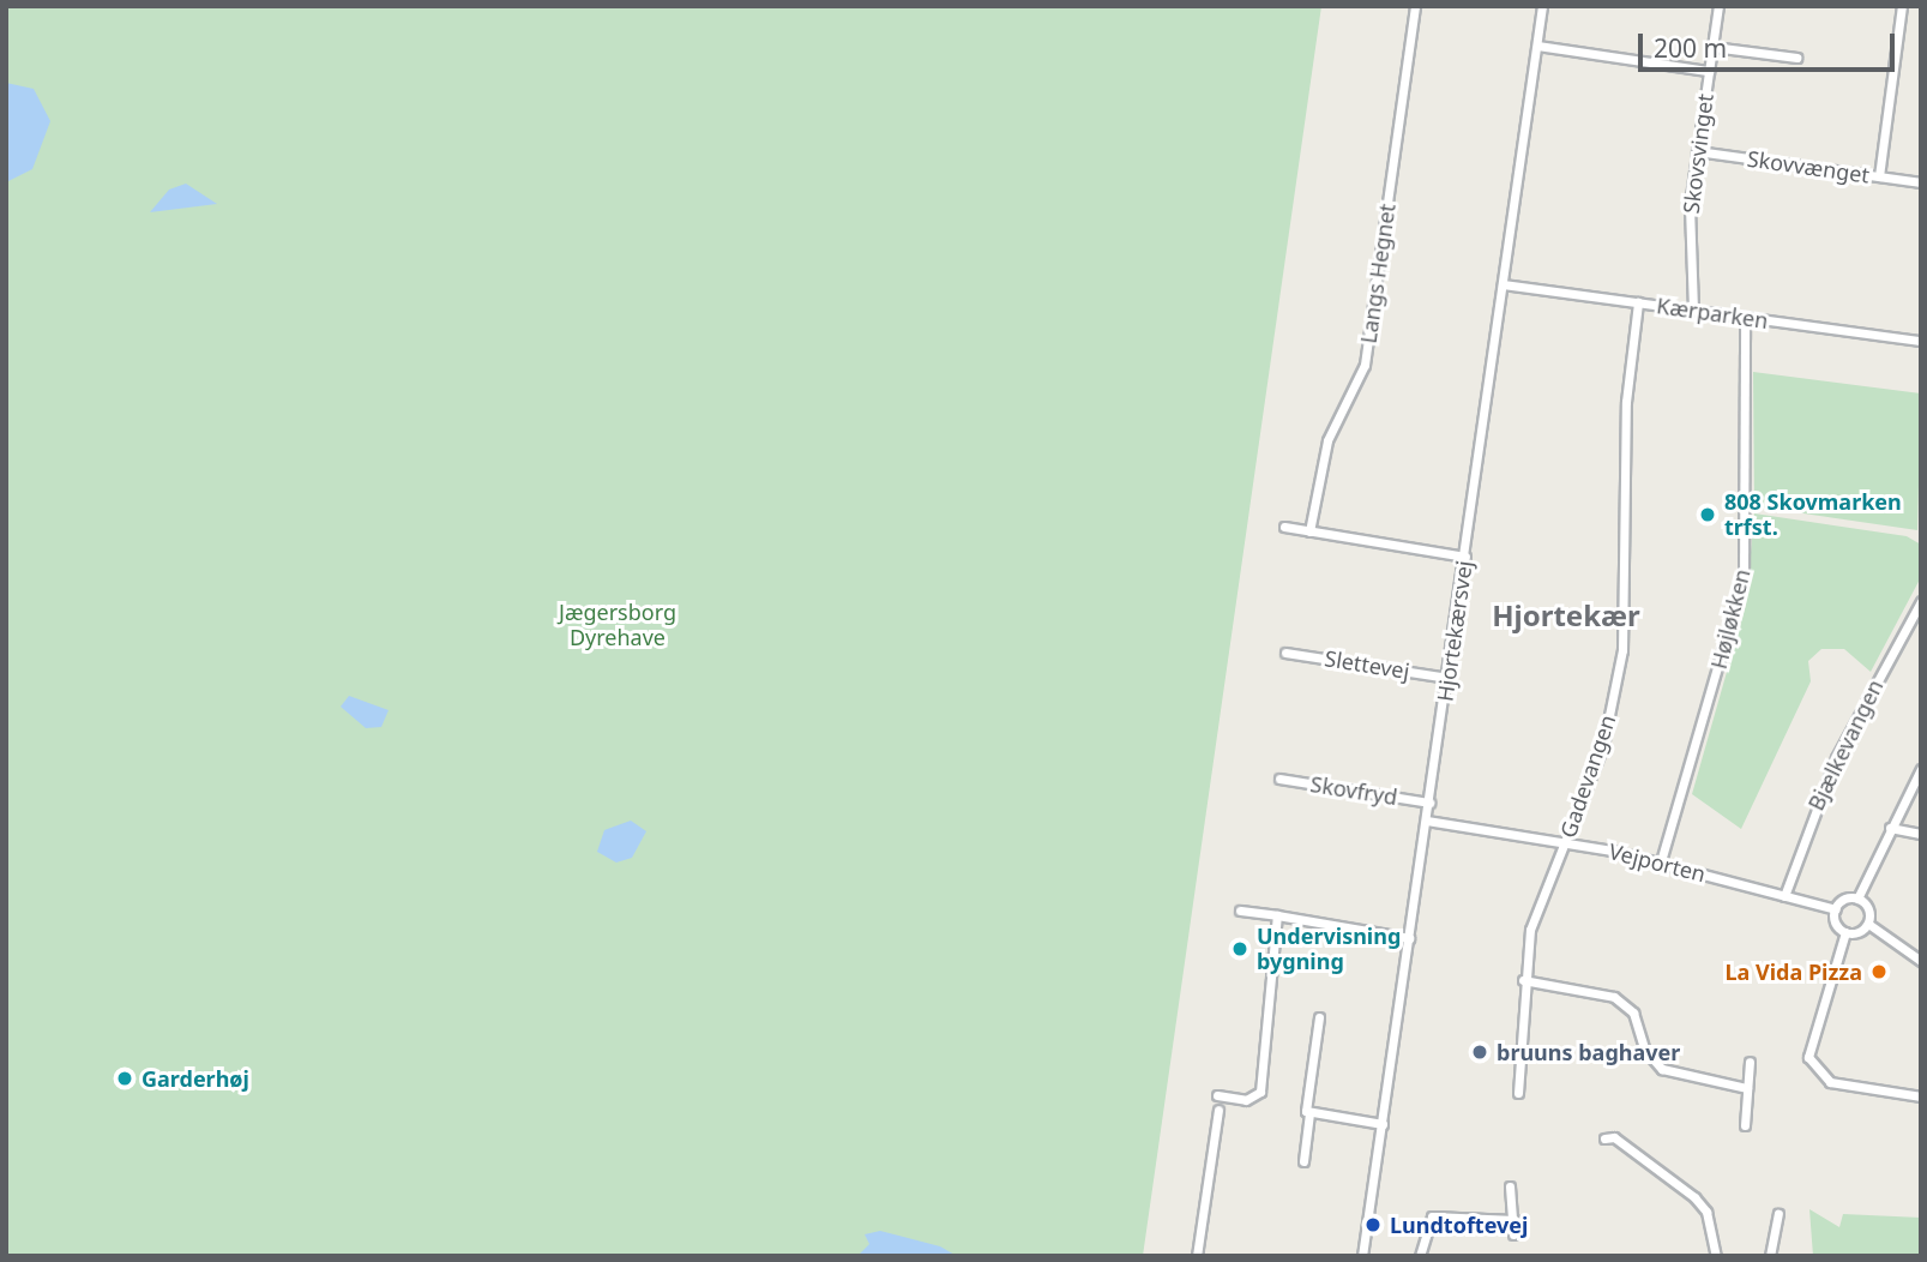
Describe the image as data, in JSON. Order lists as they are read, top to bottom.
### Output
{
  "streets": {
    "street": [
      "Skovsvinget",
      "Skovvænget",
      "Langs Hegnet",
      "Kærparken",
      "Højløkken",
      "Hjortekærsvej",
      "Slettevej",
      "Bjælkevangen",
      "Gadevangen",
      "Skovfryd",
      "Vejporten"
    ]
  },
  "crossings": [
    ["Skovsvinget", "Skovvænget"],
    ["Skovsvinget", "Kærparken"],
    ["Kærparken", "Højløkken"],
    ["Kærparken", "Hjortekærsvej"],
    ["Kærparken", "Gadevangen"],
    ["Højløkken", "Vejporten"],
    ["Hjortekærsvej", "Slettevej"],
    ["Hjortekærsvej", "Skovfryd"],
    ["Hjortekærsvej", "Vejporten"],
    ["Bjælkevangen", "Vejporten"],
    ["Gadevangen", "Vejporten"]
  ],
  "districts": ["Hjortekær"],
  "parks": ["Jægersborg Dyrehave"],
  "places": [
    "808 Skovmarken trfst.",
    "Undervisning bygning",
    "La Vida Pizza",
    "bruuns baghaver",
    "Garderhøj",
    "Lundtoftevej"
  ],
  "scale_bar": "200 m"
}
